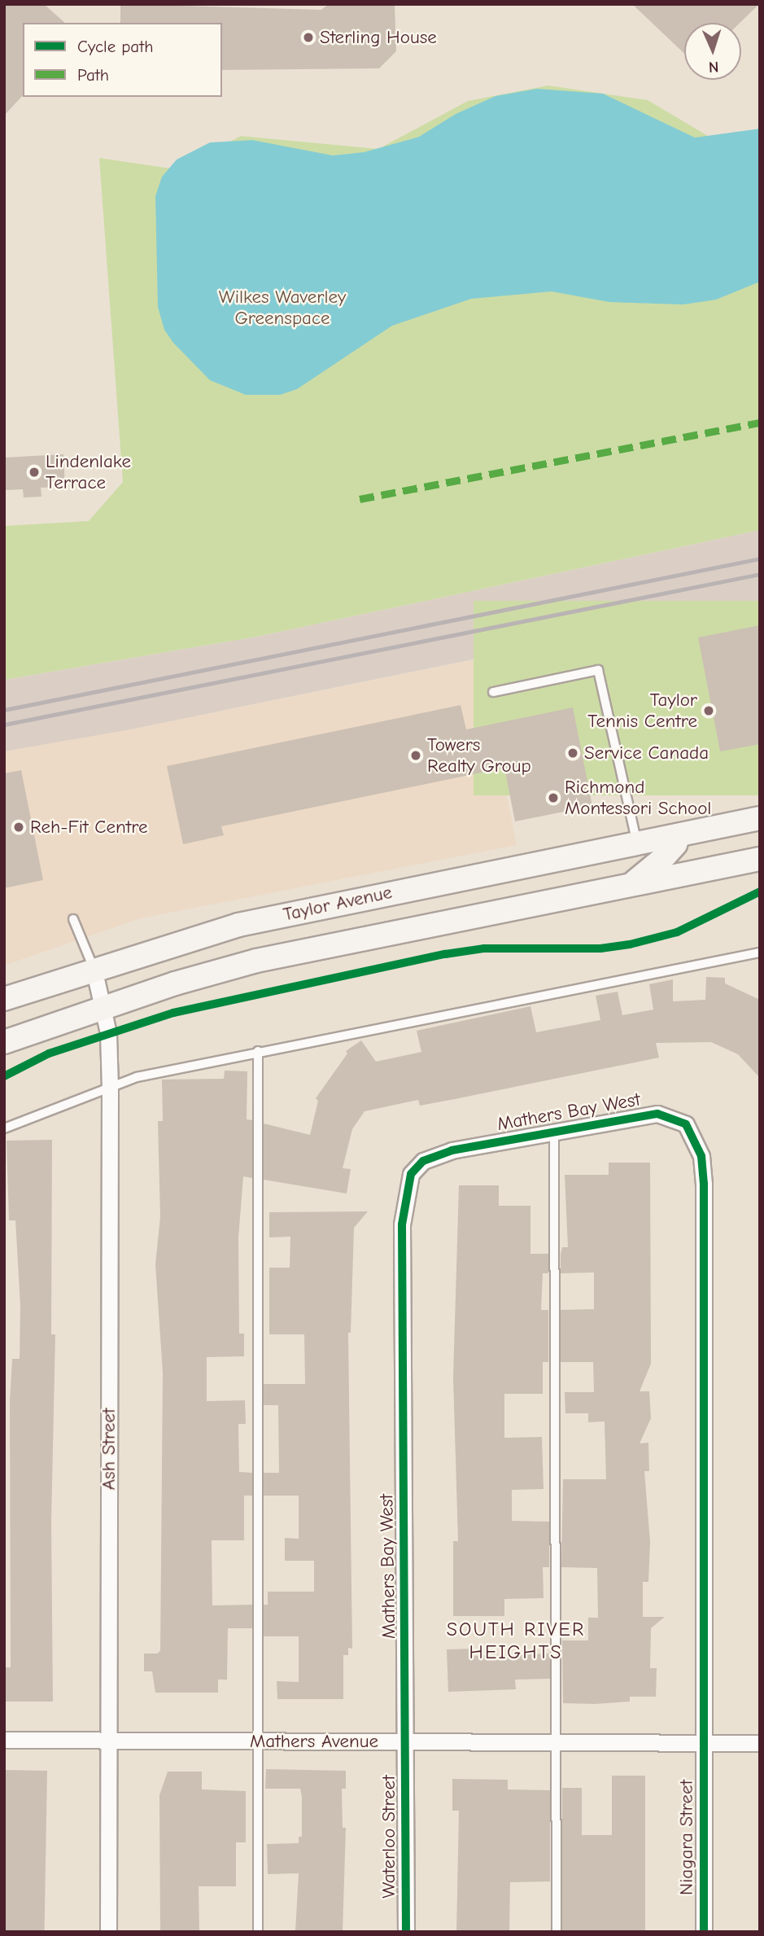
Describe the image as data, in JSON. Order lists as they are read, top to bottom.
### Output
{
  "streets": {
    "main road": ["Taylor Avenue"],
    "street": [
      "Mathers Bay West",
      "Ash Street",
      "Mathers Avenue",
      "Waterloo Street",
      "Niagara Street"
    ]
  },
  "crossings": [
    ["Taylor Avenue", "Ash Street"],
    ["Mathers Bay West", "Mathers Avenue"],
    ["Mathers Bay West", "Waterloo Street"],
    ["Mathers Bay West", "Niagara Street"],
    ["Ash Street", "Mathers Avenue"],
    ["Mathers Avenue", "Waterloo Street"],
    ["Mathers Avenue", "Niagara Street"]
  ],
  "districts": ["SOUTH RIVER HEIGHTS"],
  "parks": ["Wilkes Waverley Greenspace"],
  "places": [
    "Sterling House",
    "Lindenlake Terrace",
    "Taylor Tennis Centre",
    "Service Canada",
    "Towers Realty Group",
    "Richmond Montessori School",
    "Reh-Fit Centre"
  ],
  "legend": ["Cycle path", "Path"],
  "north": "bottom"
}
